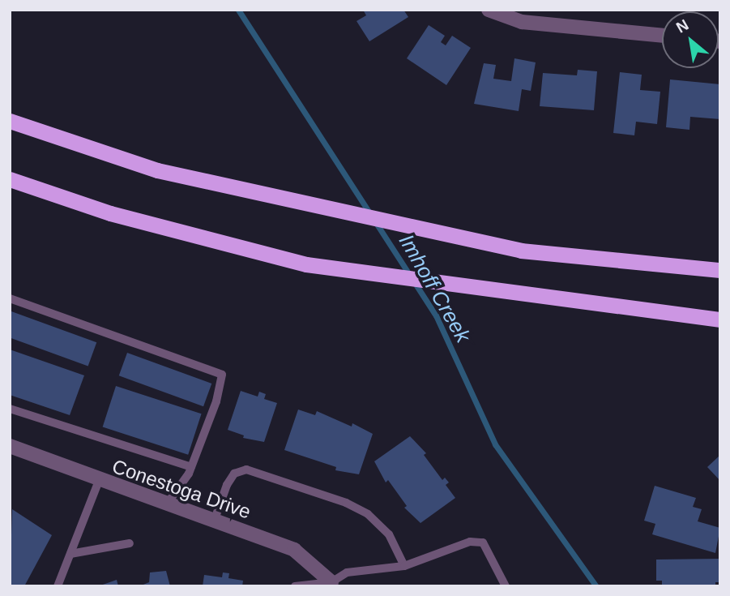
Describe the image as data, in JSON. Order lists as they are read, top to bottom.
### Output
{
  "streets": {
    "street": ["Conestoga Drive"]
  },
  "water": ["Imhoff Creek"],
  "north": "top left"
}
